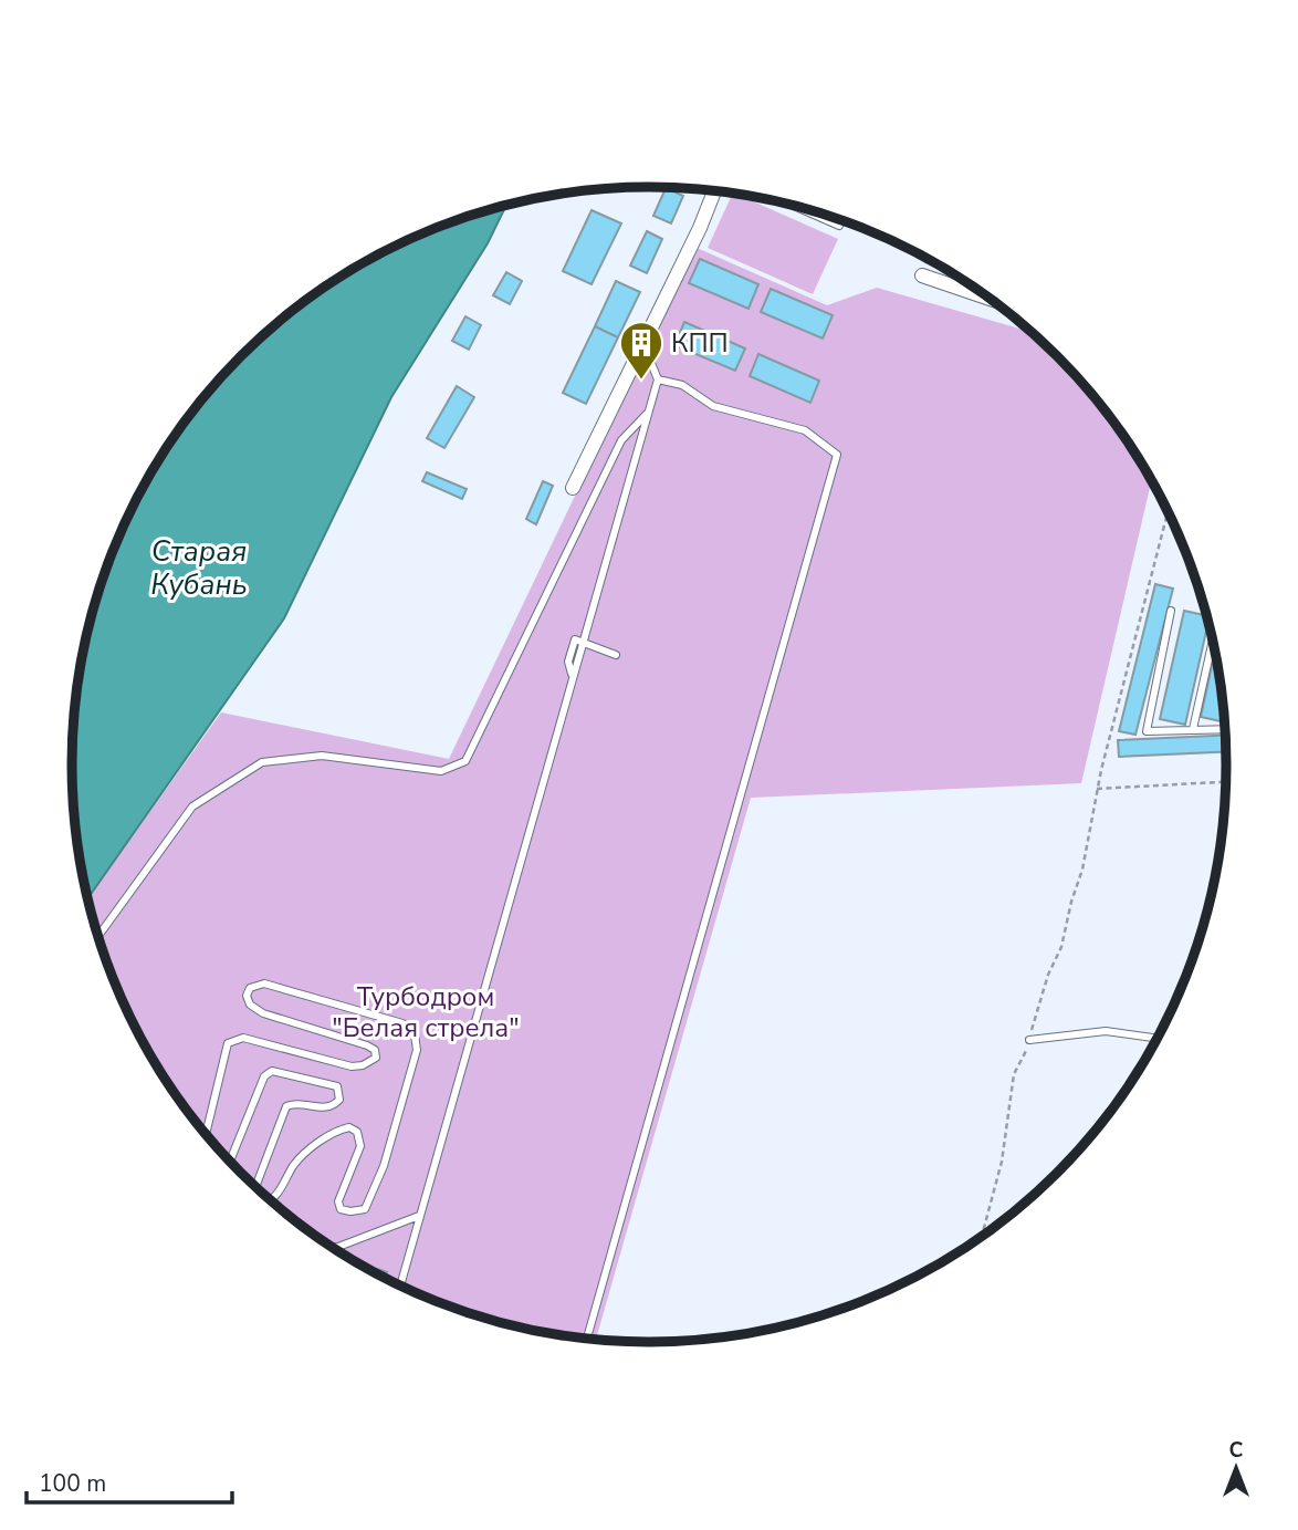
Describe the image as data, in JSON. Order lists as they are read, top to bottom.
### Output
{
  "water": ["Старая Кубань"],
  "parks": ["Турбодром \"Белая стрела\""],
  "places": {
    "building": ["КПП"]
  },
  "scale_bar": "100 m",
  "north": "top"
}
